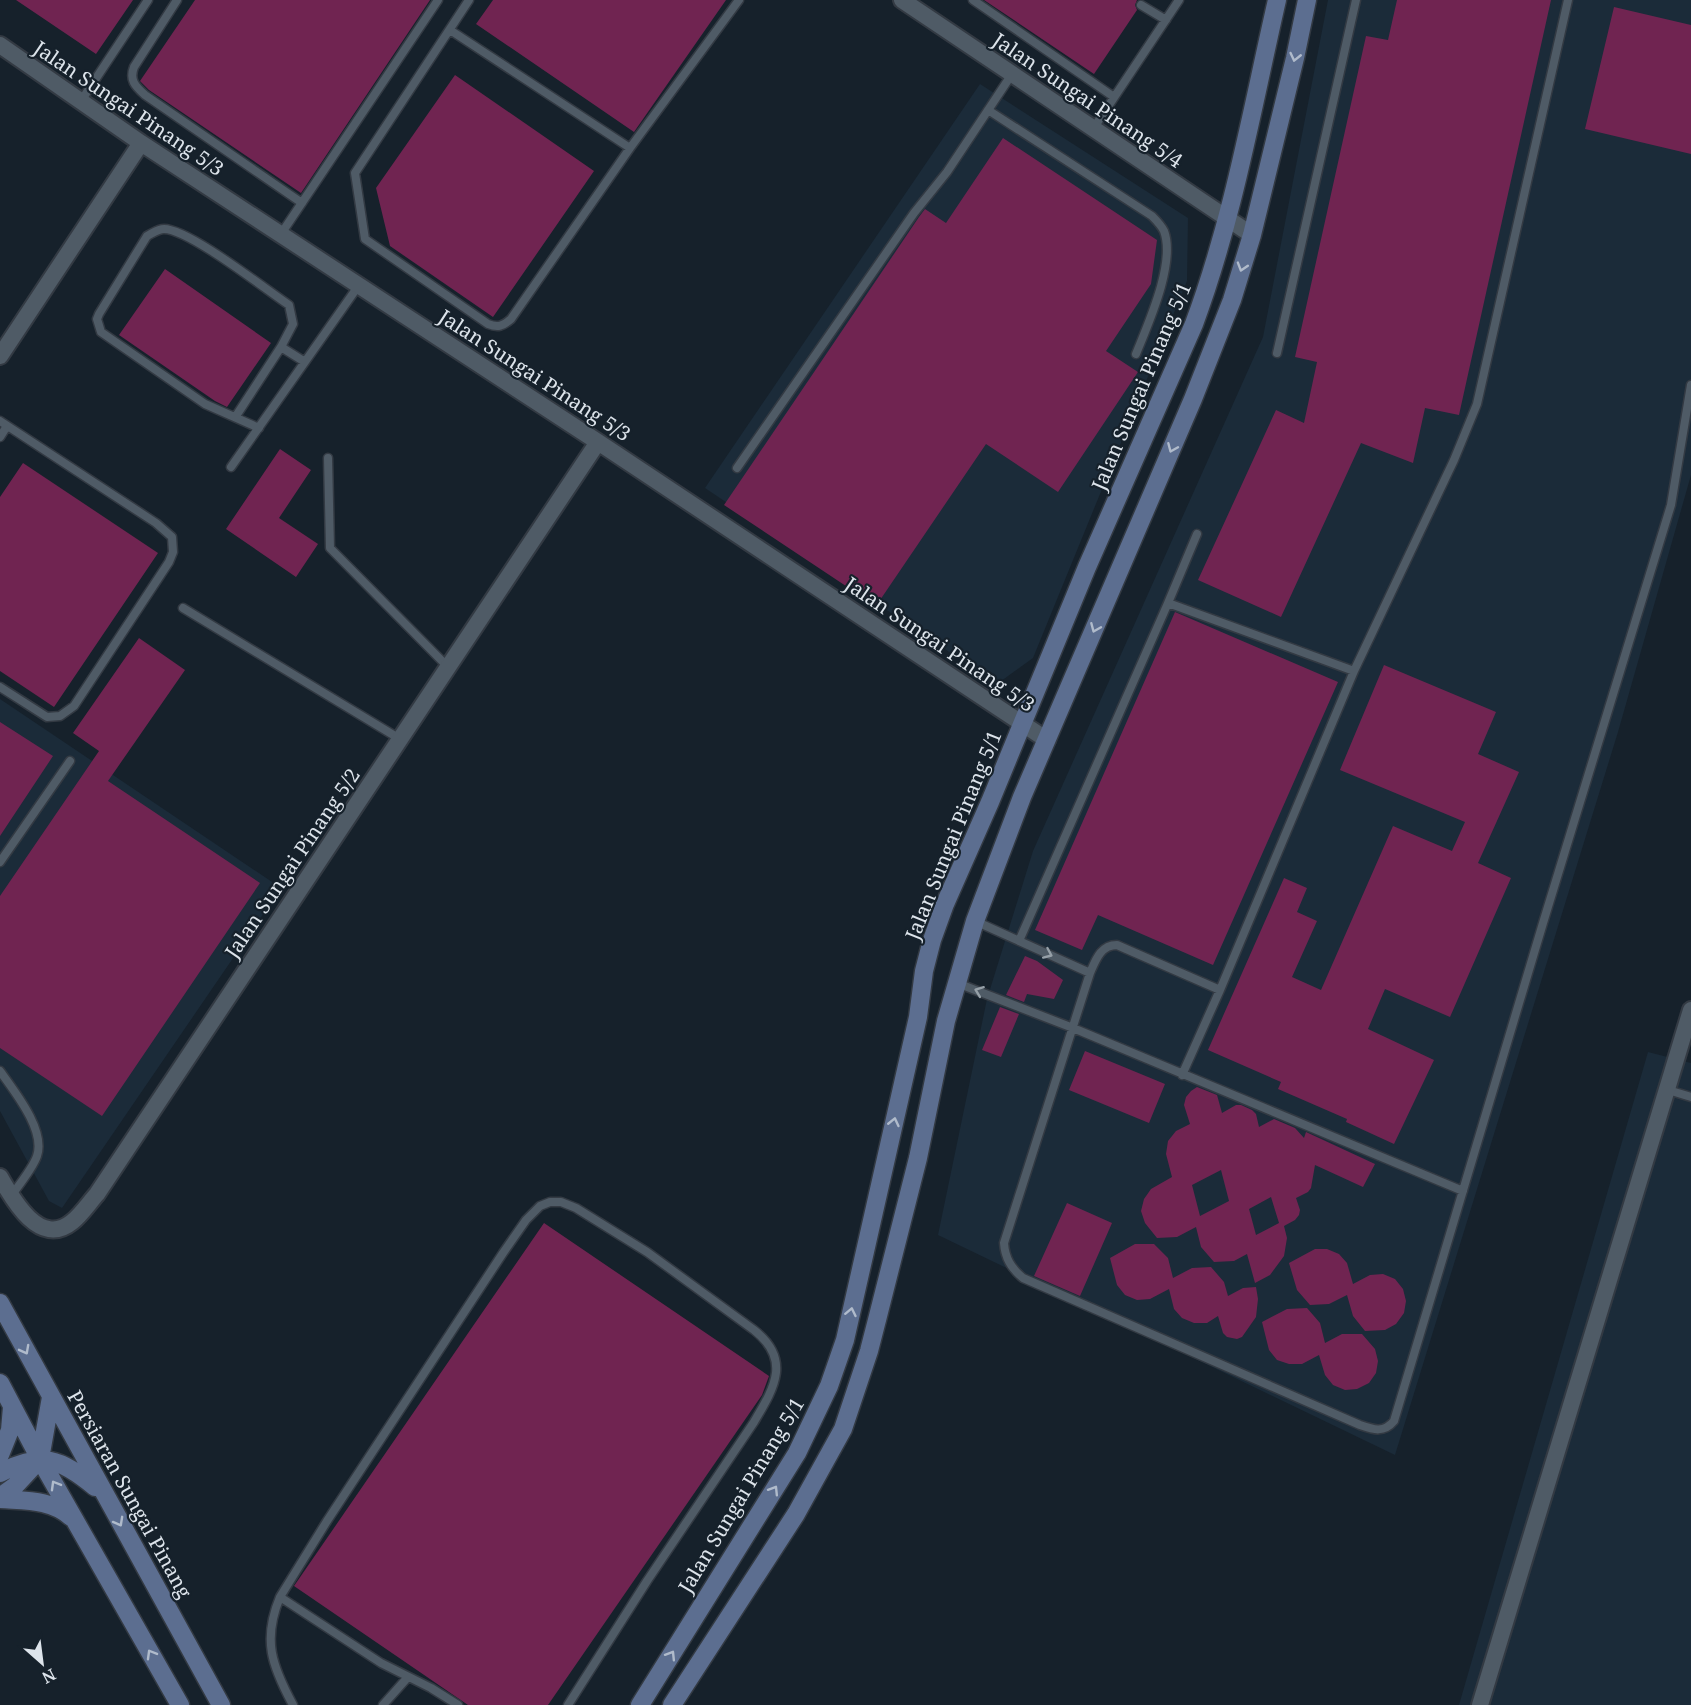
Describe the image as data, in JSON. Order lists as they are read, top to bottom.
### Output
{
  "streets": {
    "street": [
      "Jalan Sungai Pinang 5/4",
      "Jalan Sungai Pinang 5/3",
      "Jalan Sungai Pinang 5/1",
      "Jalan Sungai Pinang 5/2",
      "Persiaran Sungai Pinang"
    ]
  },
  "crossings": [
    ["Jalan Sungai Pinang 5/4", "Jalan Sungai Pinang 5/1"],
    ["Jalan Sungai Pinang 5/3", "Jalan Sungai Pinang 5/1"],
    ["Jalan Sungai Pinang 5/3", "Jalan Sungai Pinang 5/2"]
  ],
  "north": "bottom right"
}
